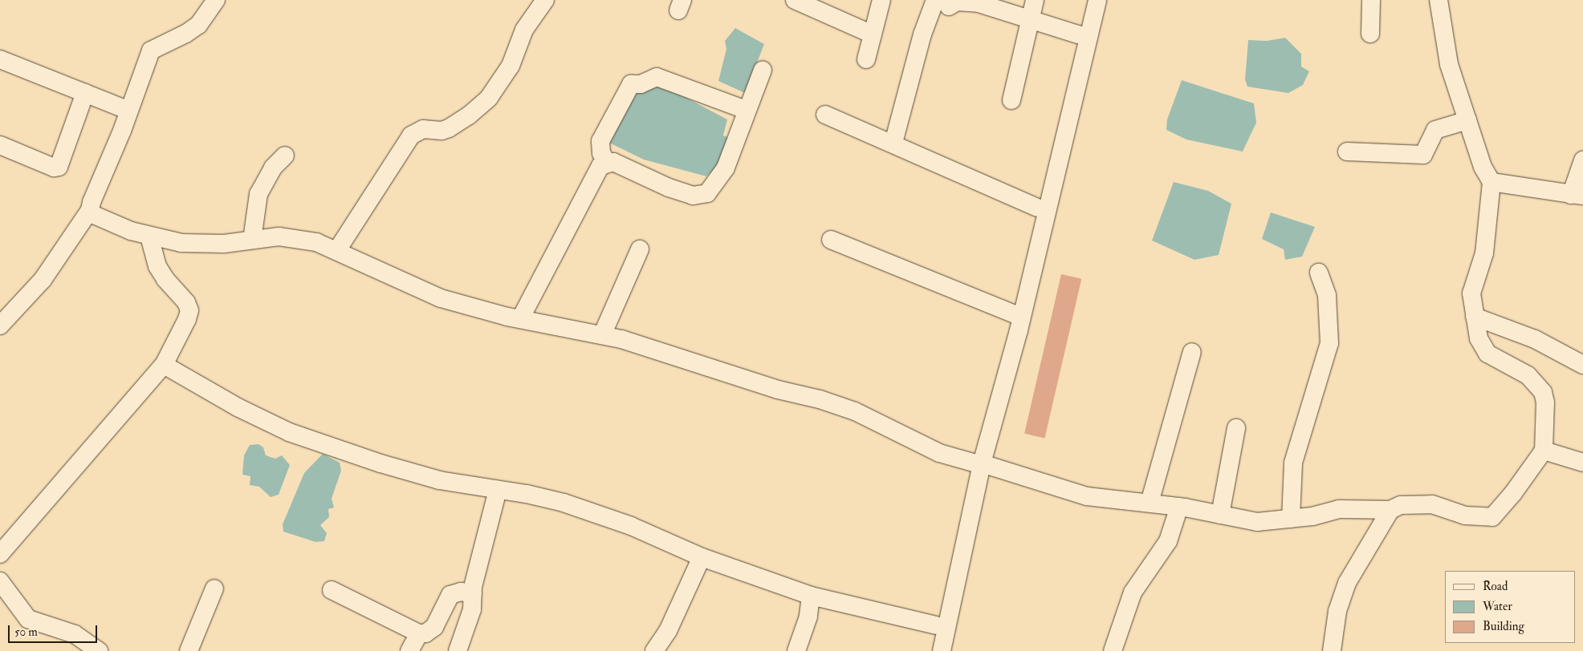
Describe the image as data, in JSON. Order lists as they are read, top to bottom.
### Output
{
  "legend": ["Road", "Water", "Building"],
  "scale_bar": "50 m"
}
